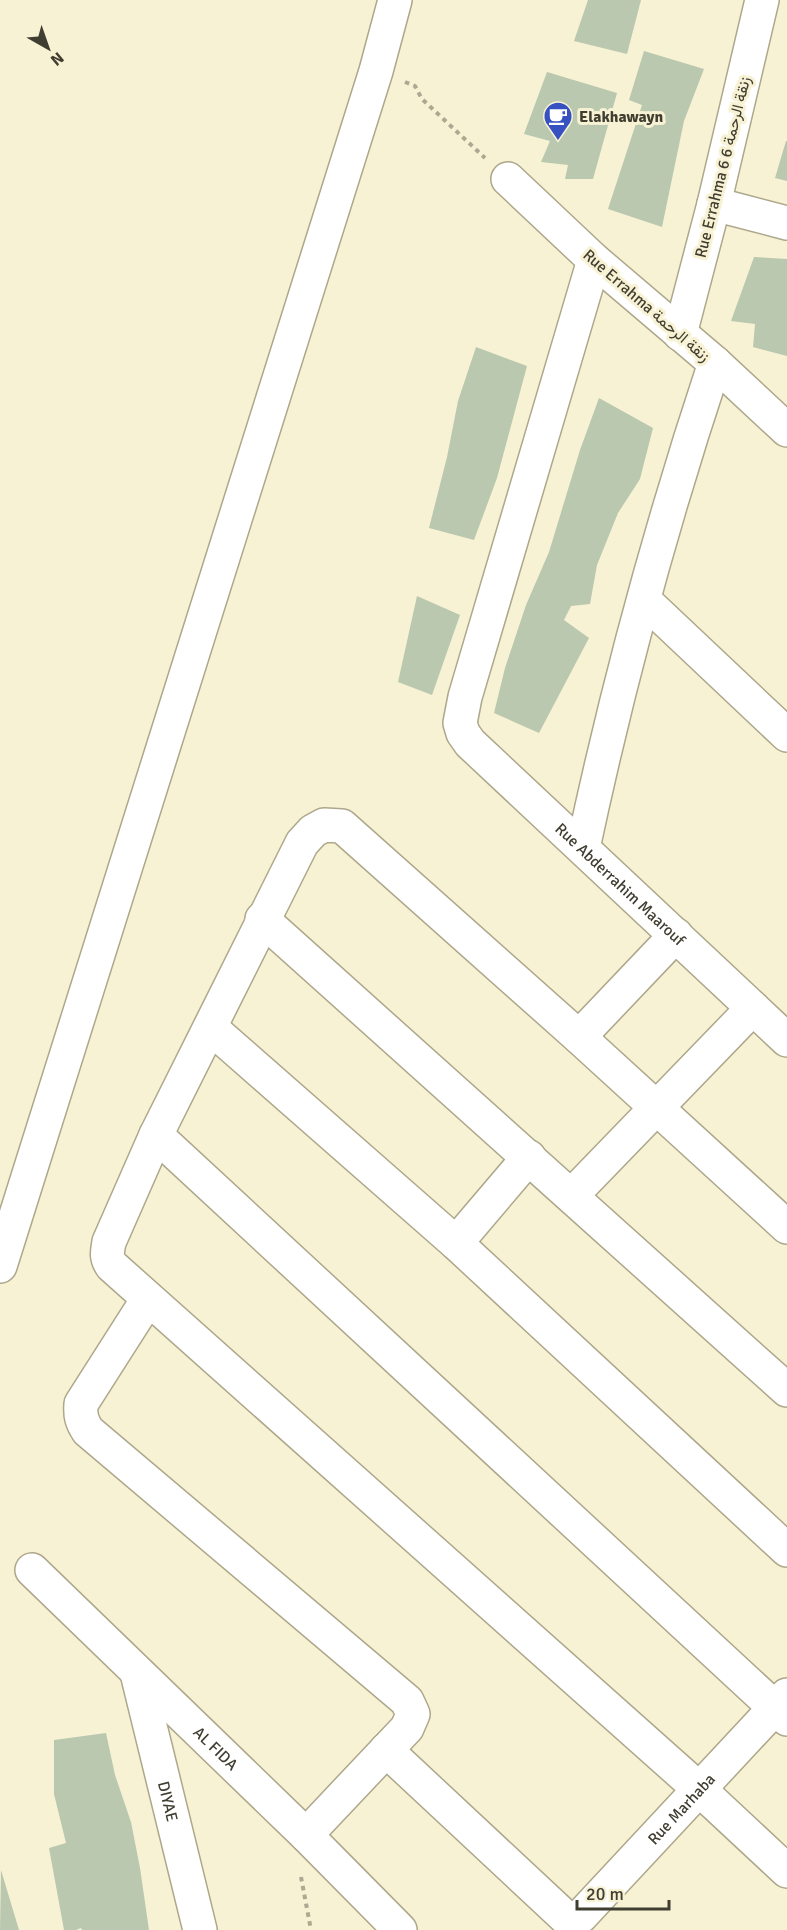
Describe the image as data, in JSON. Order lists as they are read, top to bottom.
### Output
{
  "streets": {
    "street": [
      "Rue Errahma 6 6 زنقة الرحمة",
      "Rue Errahma زنقة الرحمة",
      "Rue Abderrahim Maarouf",
      "AL FIDA",
      "DIYAE",
      "Rue Marhaba"
    ]
  },
  "crossings": [
    ["Rue Errahma 6 6 زنقة الرحمة", "Rue Errahma زنقة الرحمة"],
    ["Rue Errahma زنقة الرحمة", "Rue Abderrahim Maarouf"],
    ["AL FIDA", "DIYAE"]
  ],
  "places": {
    "cafe": ["Elakhawayn"]
  },
  "scale_bar": "20 m",
  "north": "bottom right"
}
